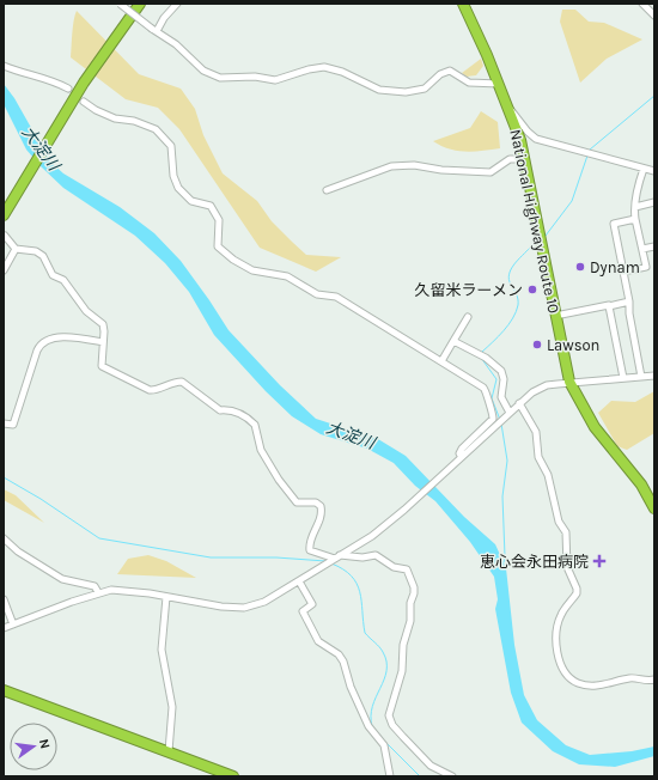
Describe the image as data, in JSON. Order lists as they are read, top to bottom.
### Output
{
  "streets": {
    "highway": ["National Highway Route 10"]
  },
  "water": ["大淀川"],
  "places": {
    "other": ["Dynam", "久留米ラーメン", "Lawson"],
    "health": ["恵心会永田病院"]
  },
  "north": "right"
}
